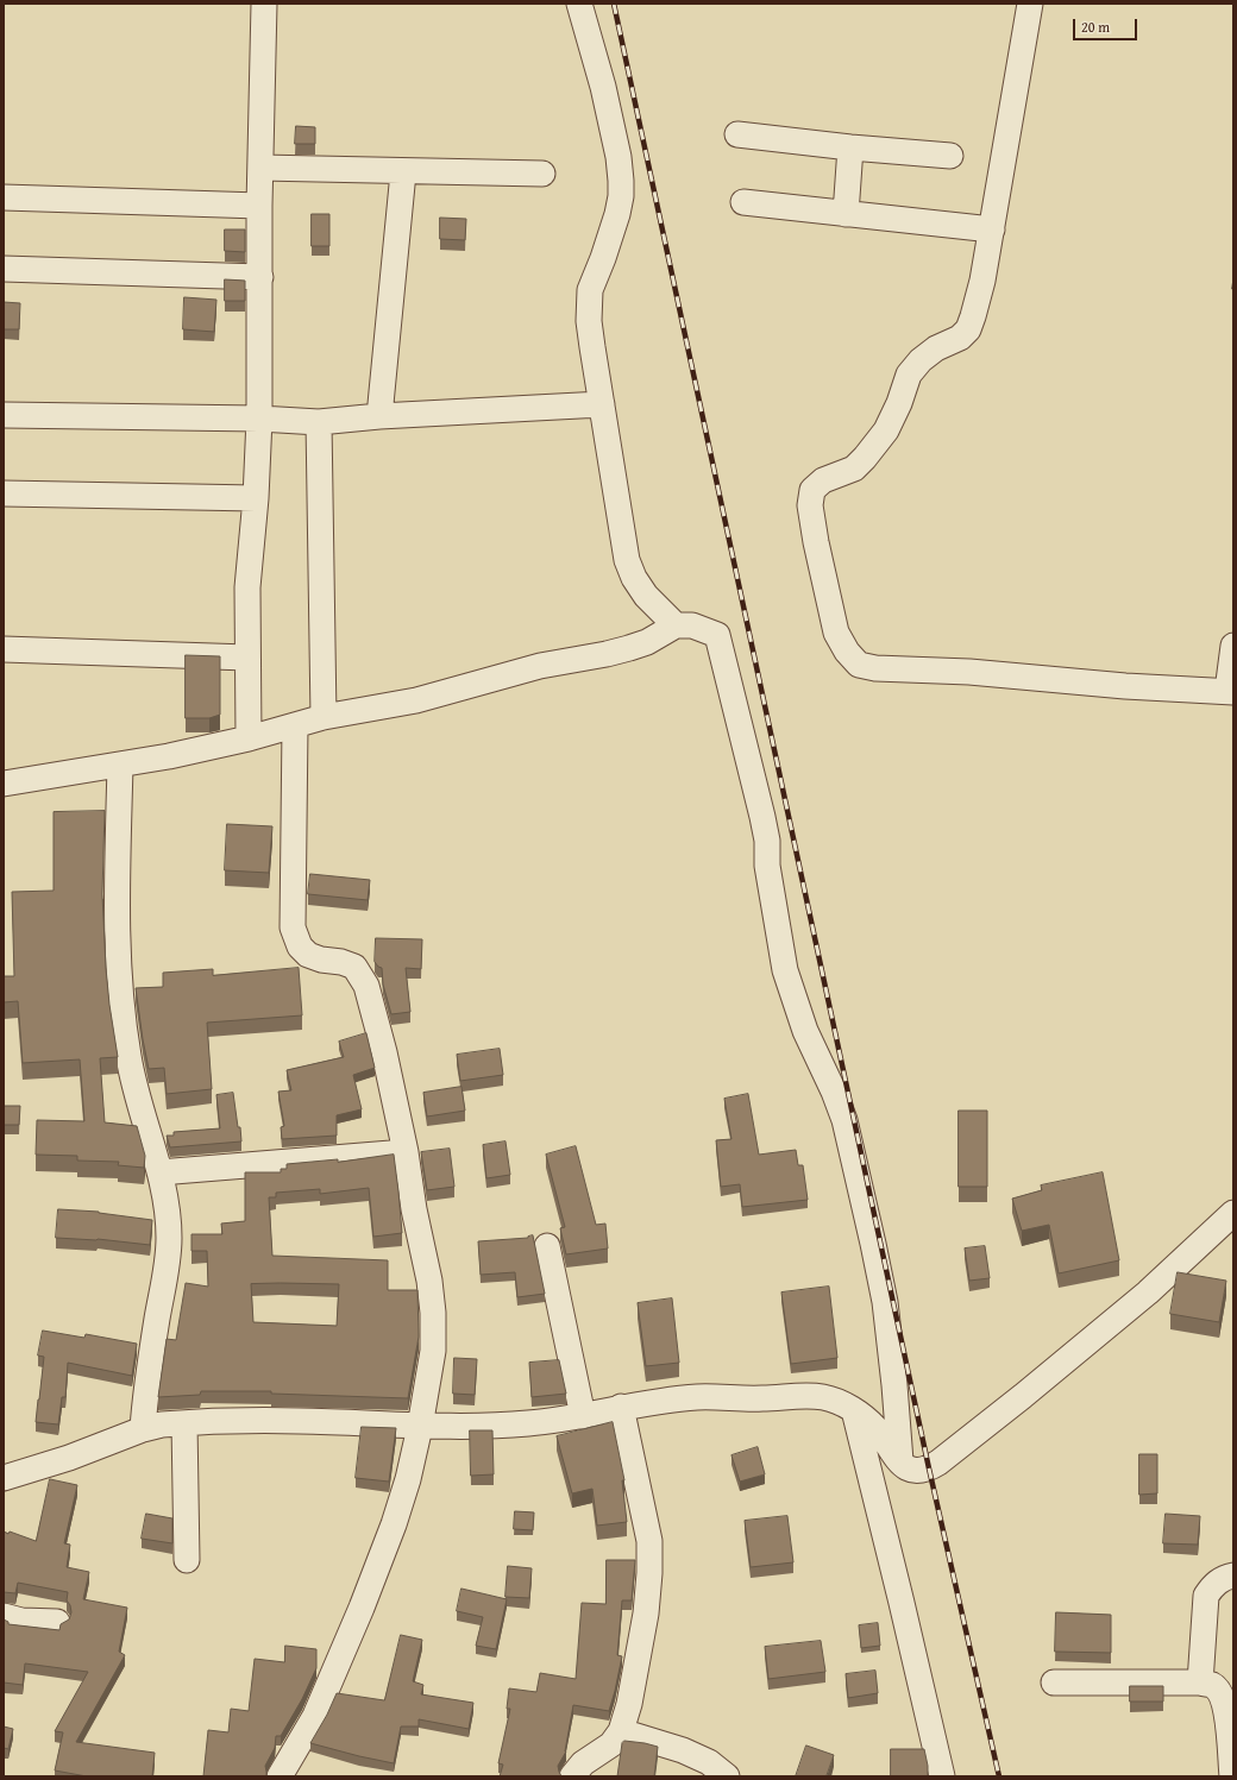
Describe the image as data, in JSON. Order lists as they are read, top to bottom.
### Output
{
  "scale_bar": "20 m"
}
